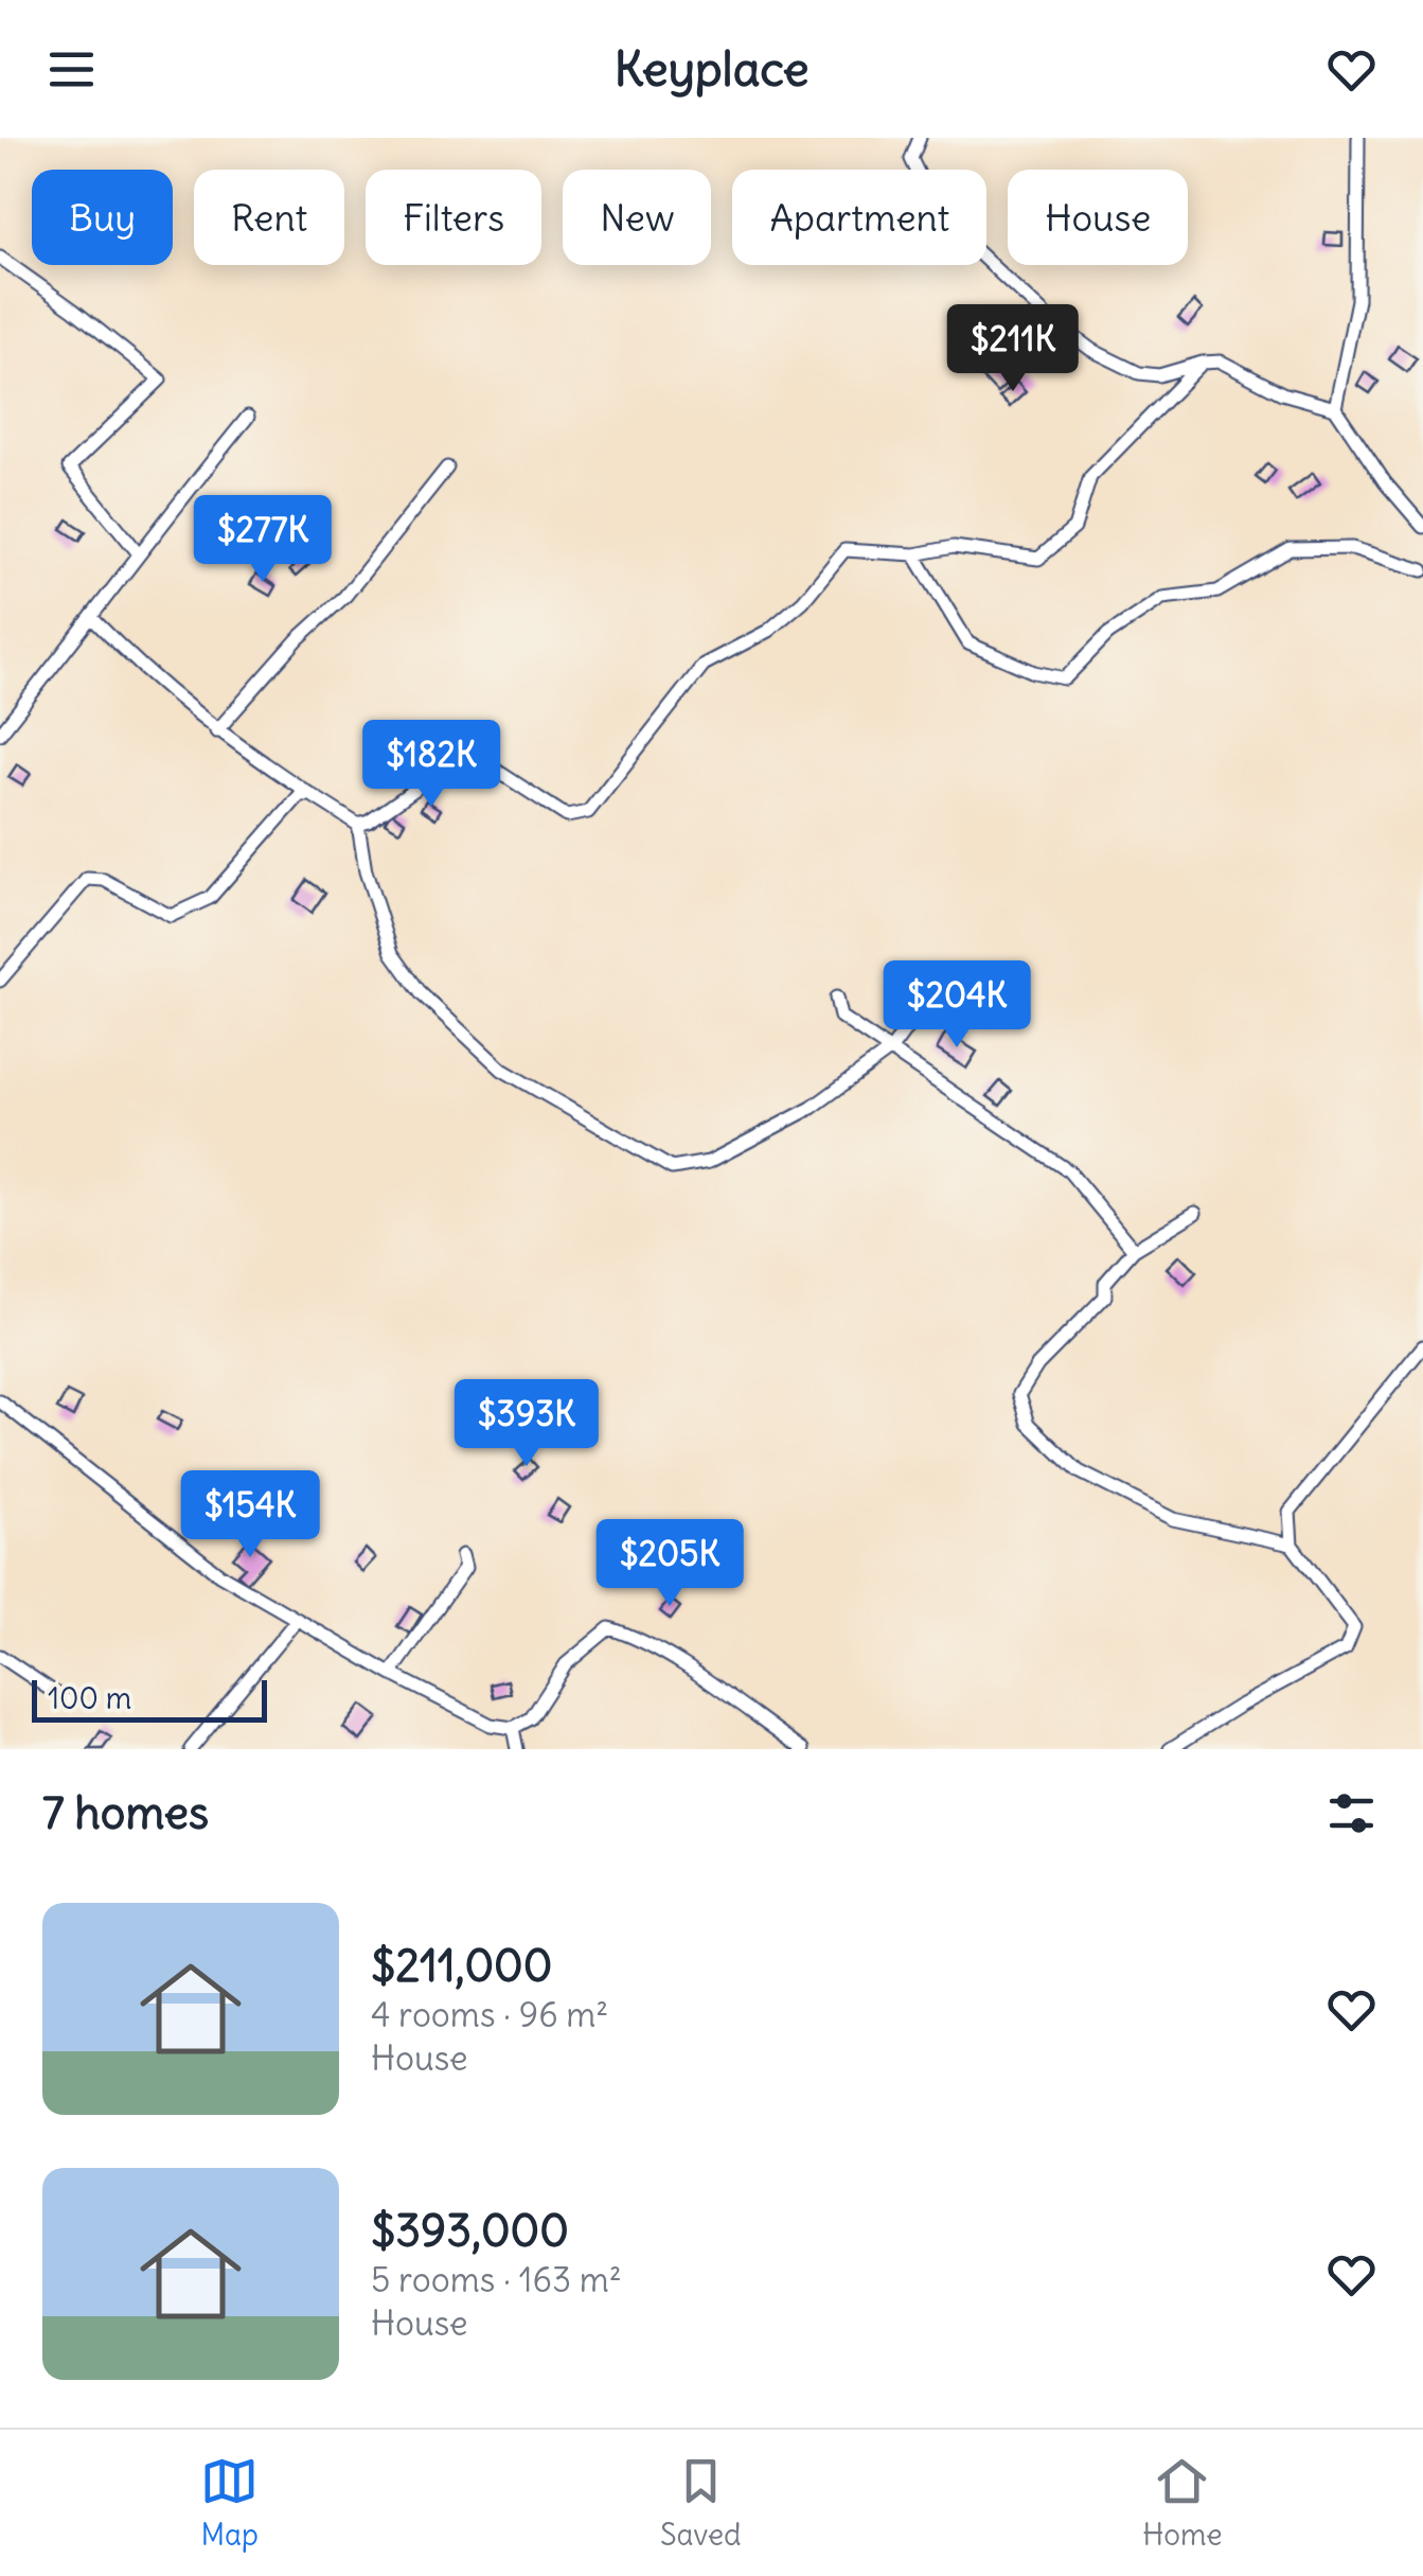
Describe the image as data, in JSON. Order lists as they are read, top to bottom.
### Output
{
  "scale_bar": "100 m",
  "page": {
    "header": "Keyplace",
    "chip": [
      "Buy",
      "Rent",
      "Filters",
      "New",
      "Apartment",
      "House"
    ],
    "price": [
      "$211K",
      "$277K",
      "$182K",
      "$204K",
      "$393K",
      "$154K",
      "$205K"
    ],
    "scale": "100 m",
    "heading": "7 homes",
    "list": [
      {
        "name": "$211,000",
        "note": "4 rooms · 96 m² · House"
      },
      {
        "name": "$393,000",
        "note": "5 rooms · 163 m² · House"
      }
    ],
    "tabs": ["Map", "Saved", "Home"]
  }
}
